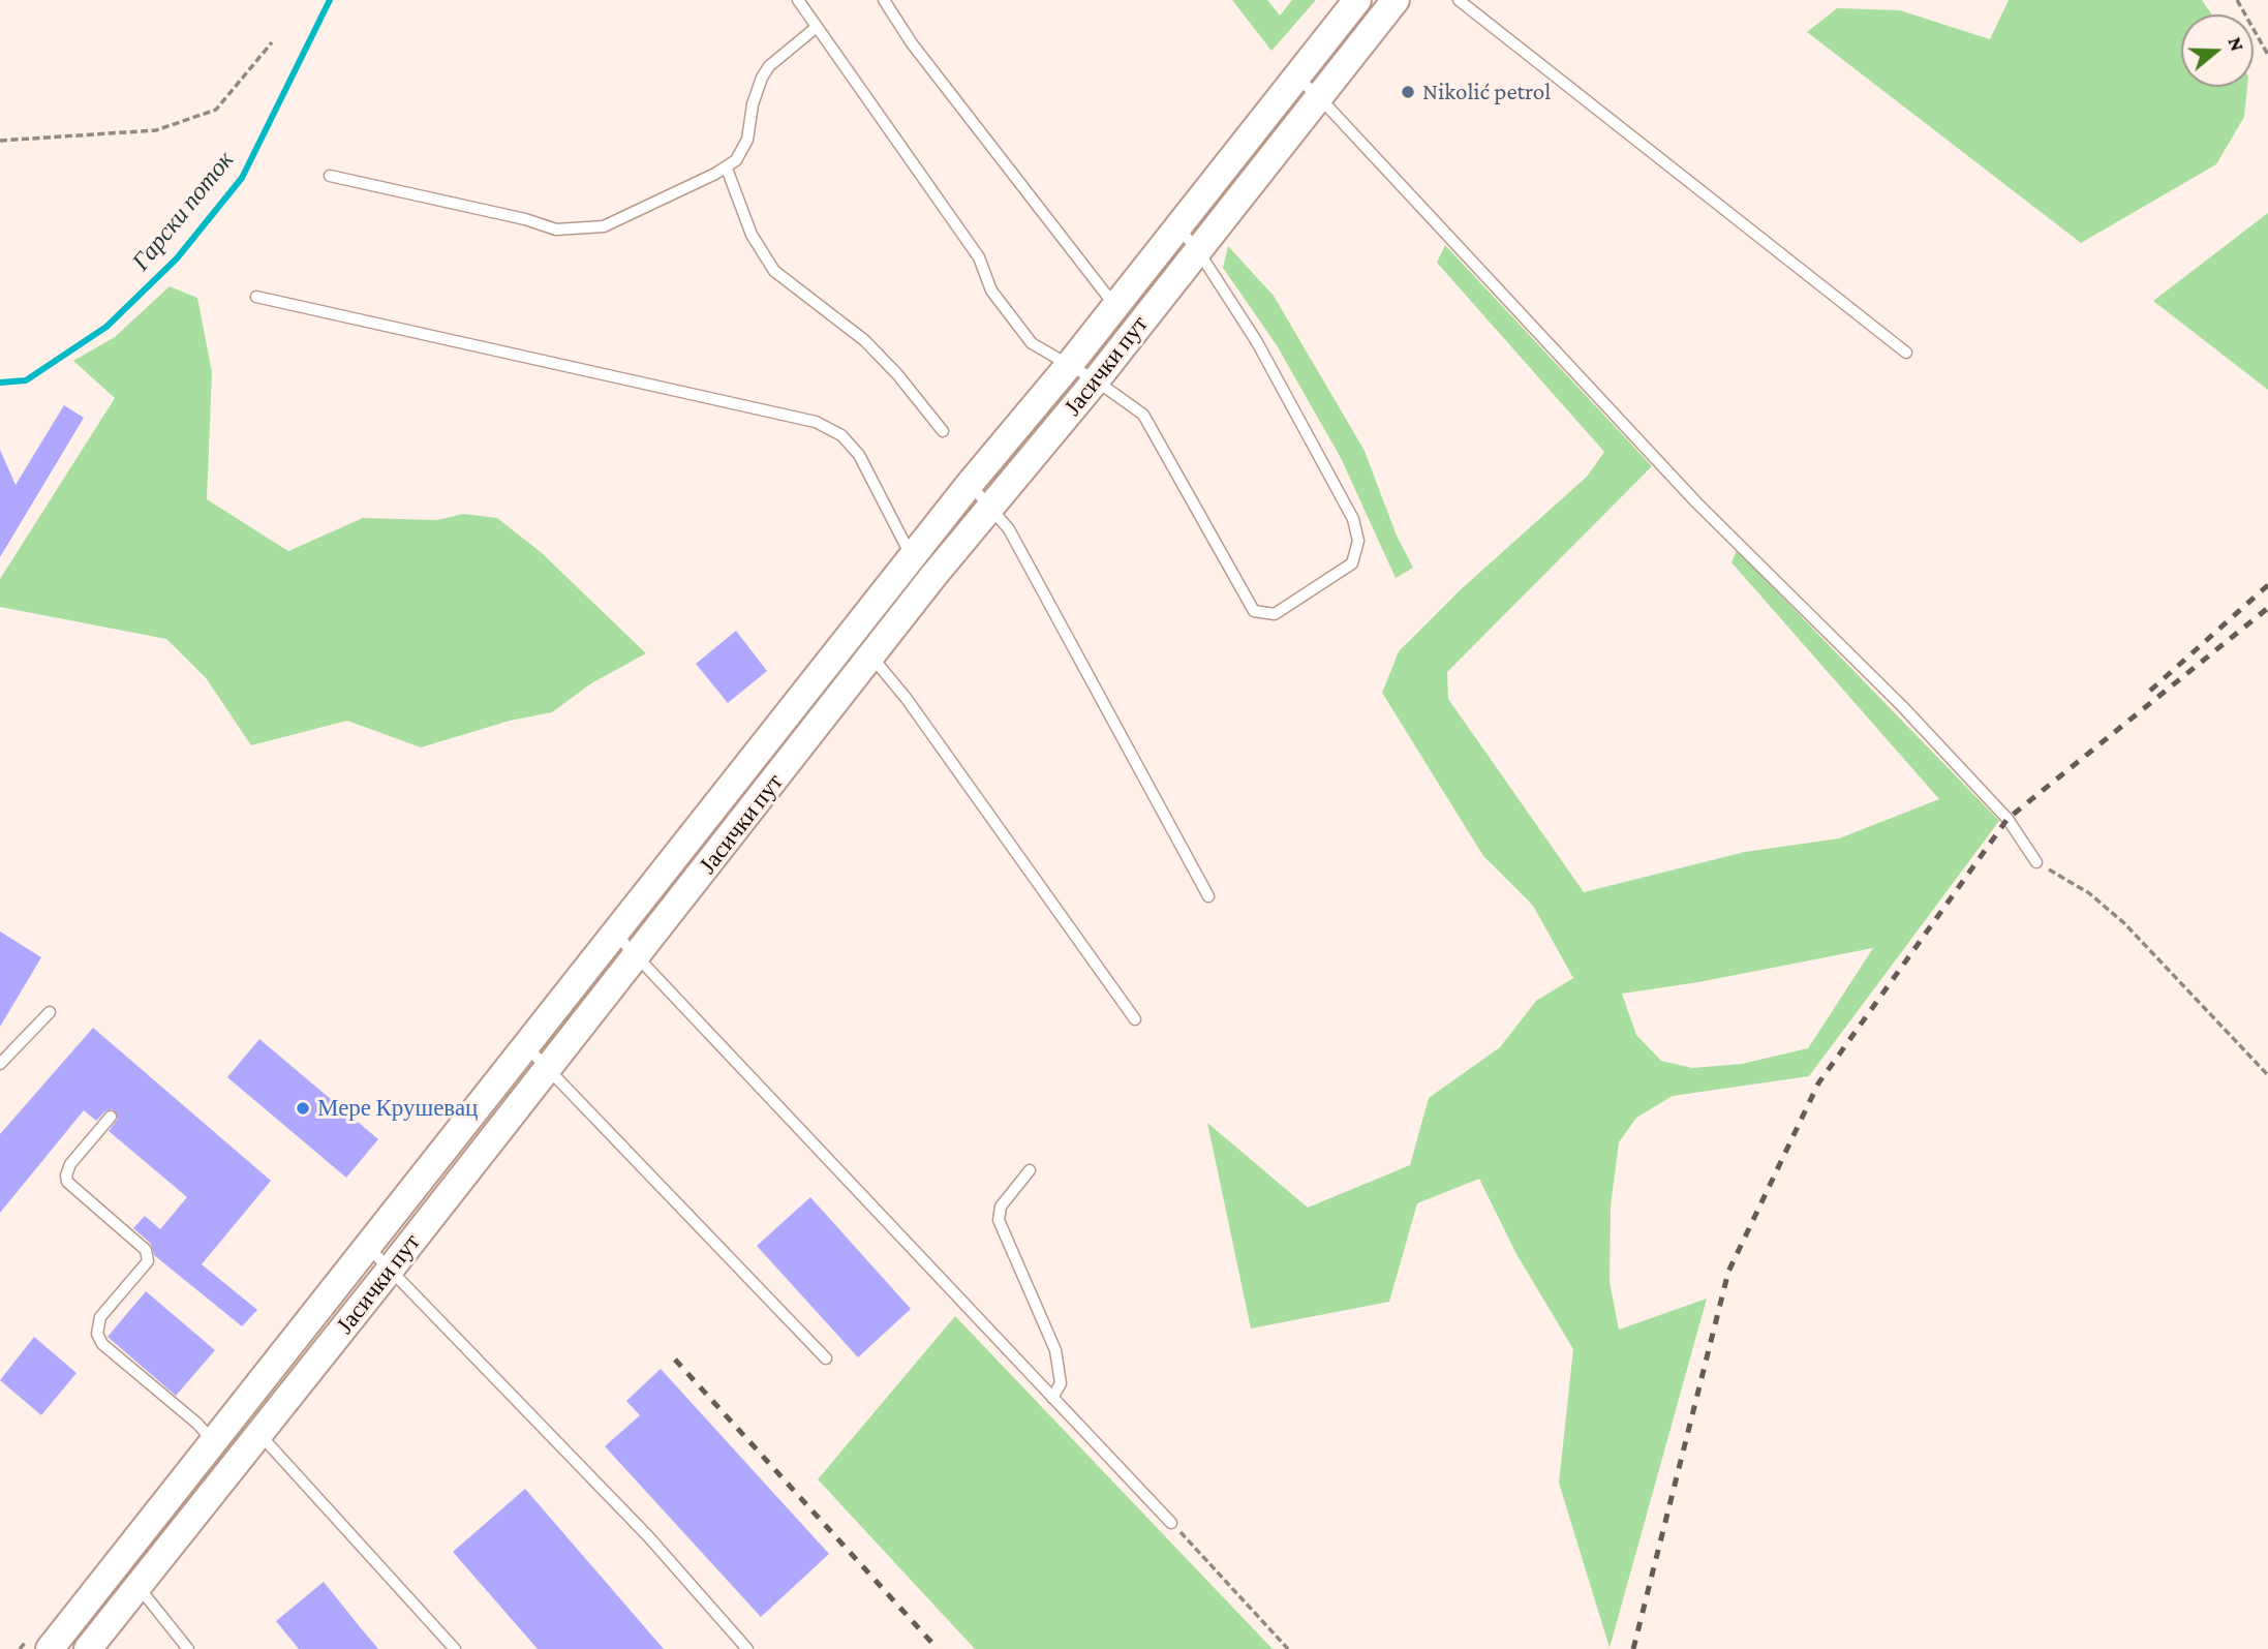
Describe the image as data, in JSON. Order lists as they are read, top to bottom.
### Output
{
  "streets": {
    "main road": ["Јасички пут"]
  },
  "water": ["Гарски поток"],
  "places": ["Nikolić petrol", "Мере Крушевац"],
  "north": "right"
}
